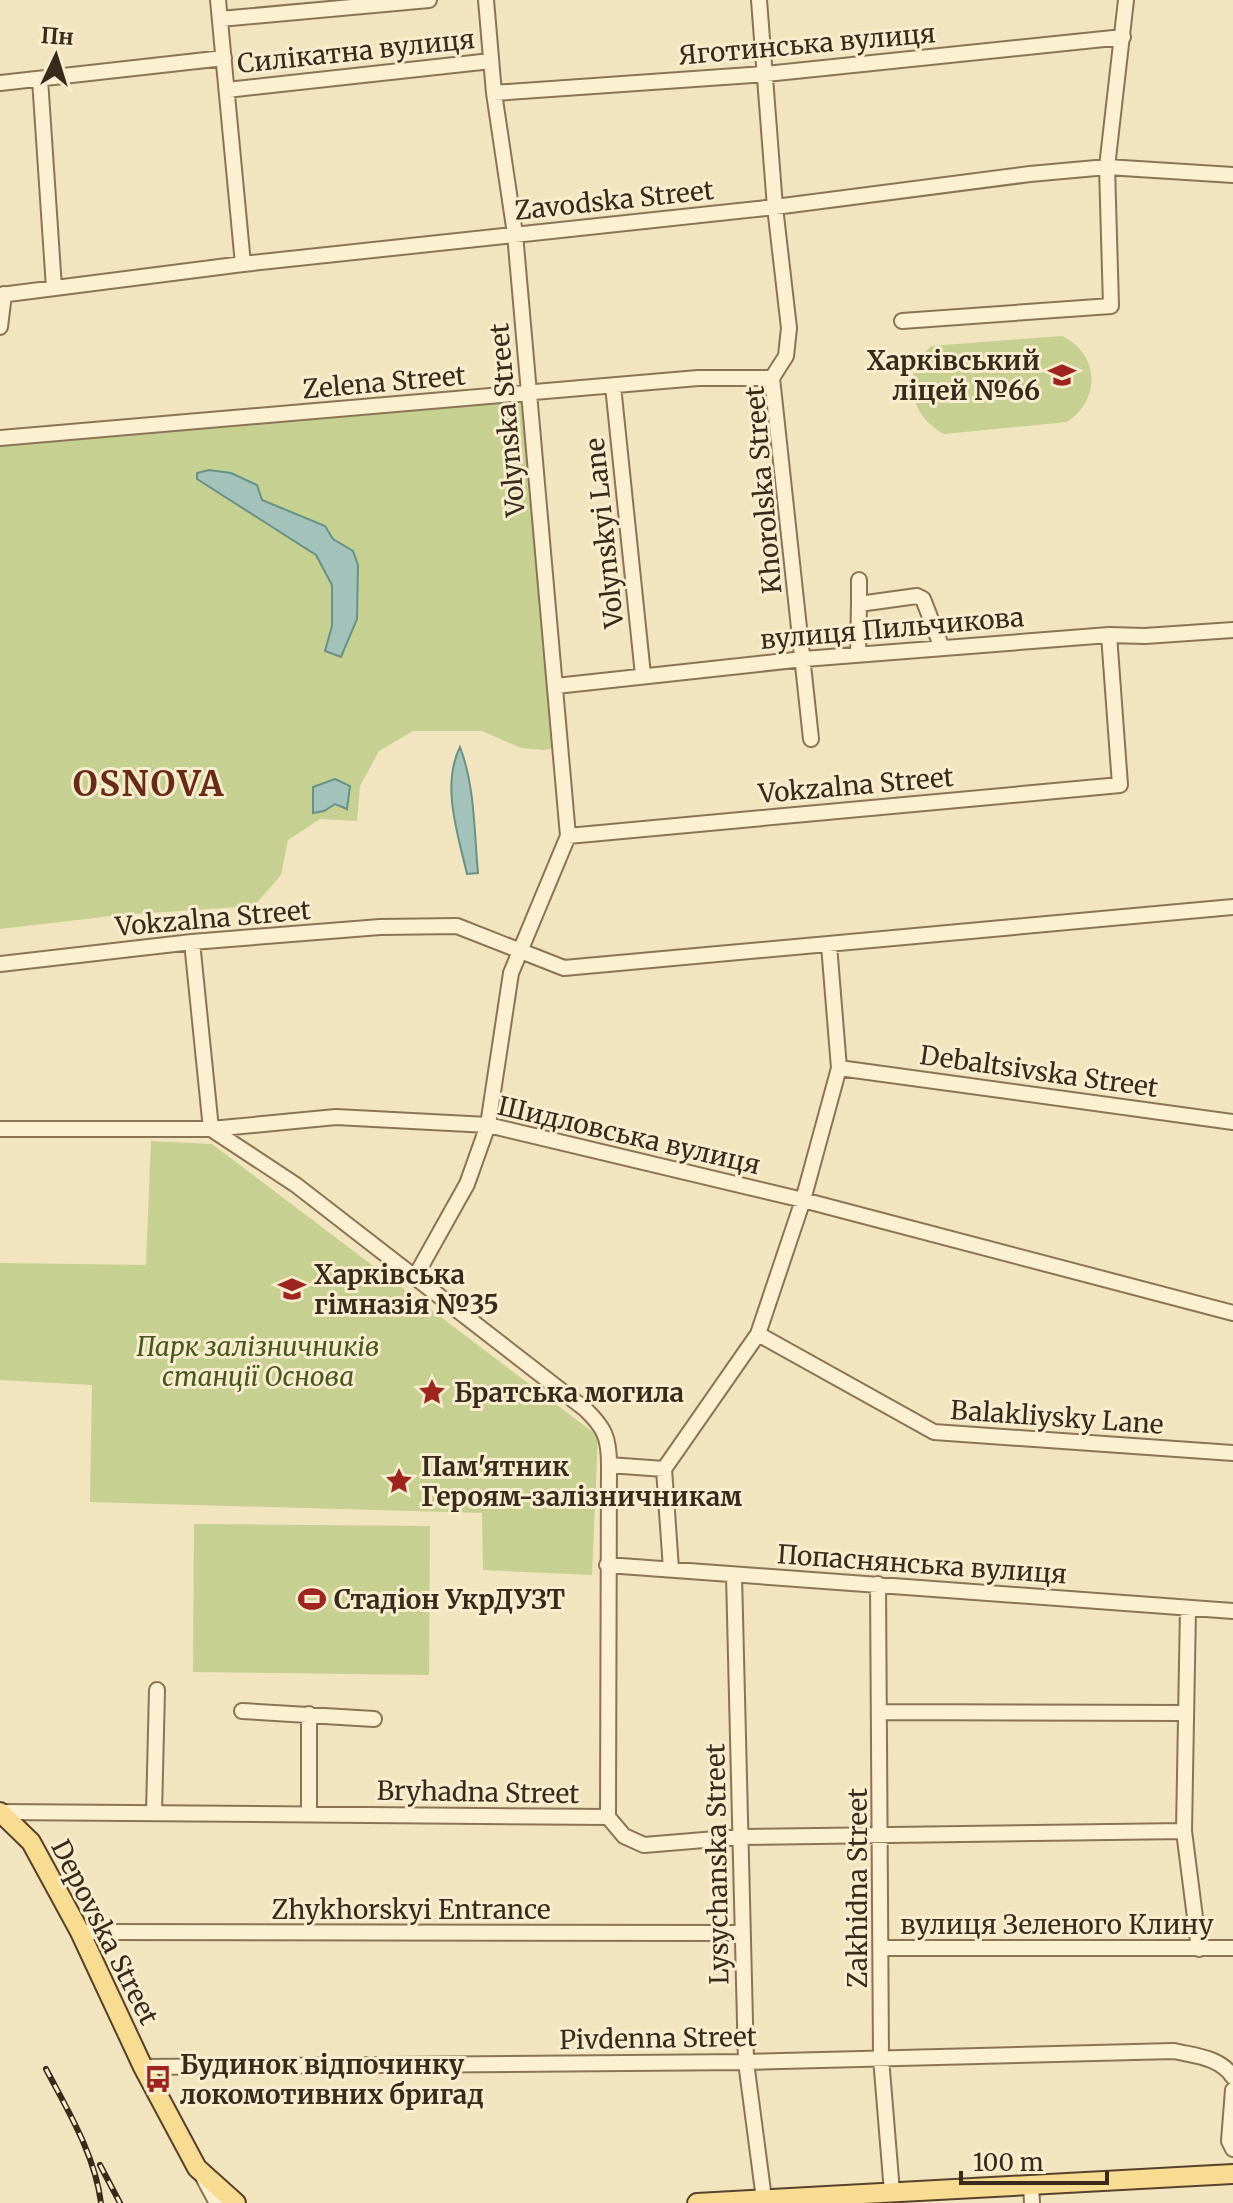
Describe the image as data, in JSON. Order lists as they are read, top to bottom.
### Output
{
  "streets": {
    "main road": ["Depovska Street"],
    "street": [
      "Яготинська вулиця",
      "Силікатна вулиця",
      "Zavodska Street",
      "Zelena Street",
      "Volynska Street",
      "Khorolska Street",
      "Volynskyi Lane",
      "вулиця Пильчикова",
      "Vokzalna Street",
      "Debaltsivska Street",
      "Шидловська вулиця",
      "Balakliysky Lane",
      "Попаснянська вулиця",
      "Bryhadna Street",
      "Lysychanska Street",
      "Zakhidna Street",
      "Zhykhorskyi Entrance",
      "вулиця Зеленого Клину",
      "Pivdenna Street"
    ]
  },
  "crossings": [
    ["Яготинська вулиця", "Volynska Street"],
    ["Яготинська вулиця", "Khorolska Street"],
    ["Силікатна вулиця", "Volynska Street"],
    ["Zavodska Street", "Volynska Street"],
    ["Zavodska Street", "Khorolska Street"],
    ["Zelena Street", "Volynska Street"],
    ["Zelena Street", "Khorolska Street"],
    ["Zelena Street", "Volynskyi Lane"],
    ["Volynska Street", "вулиця Пильчикова"],
    ["Volynska Street", "Vokzalna Street"],
    ["Khorolska Street", "вулиця Пильчикова"],
    ["Volynskyi Lane", "вулиця Пильчикова"],
    ["вулиця Пильчикова", "Vokzalna Street"],
    ["Попаснянська вулиця", "Lysychanska Street"],
    ["Попаснянська вулиця", "Zakhidna Street"],
    ["Bryhadna Street", "Lysychanska Street"],
    ["Bryhadna Street", "Zakhidna Street"],
    ["Bryhadna Street", "Depovska Street"],
    ["Lysychanska Street", "Zhykhorskyi Entrance"],
    ["Lysychanska Street", "Pivdenna Street"],
    ["Zakhidna Street", "вулиця Зеленого Клину"],
    ["Zakhidna Street", "Pivdenna Street"],
    ["Zhykhorskyi Entrance", "Depovska Street"],
    ["Depovska Street", "Pivdenna Street"]
  ],
  "districts": ["OSNOVA"],
  "parks": ["Парк залізничників станції Основа"],
  "places": {
    "school or university": ["Харківський ліцей №66", "Харківська гімназія №35"],
    "place": ["Братська могила", "Пам'ятник Героям-залізничникам"],
    "sports": ["Стадіон УкрДУЗТ"],
    "bus stop": ["Будинок відпочинку локомотивних бригад"]
  },
  "scale_bar": "100 m",
  "north": "top"
}
